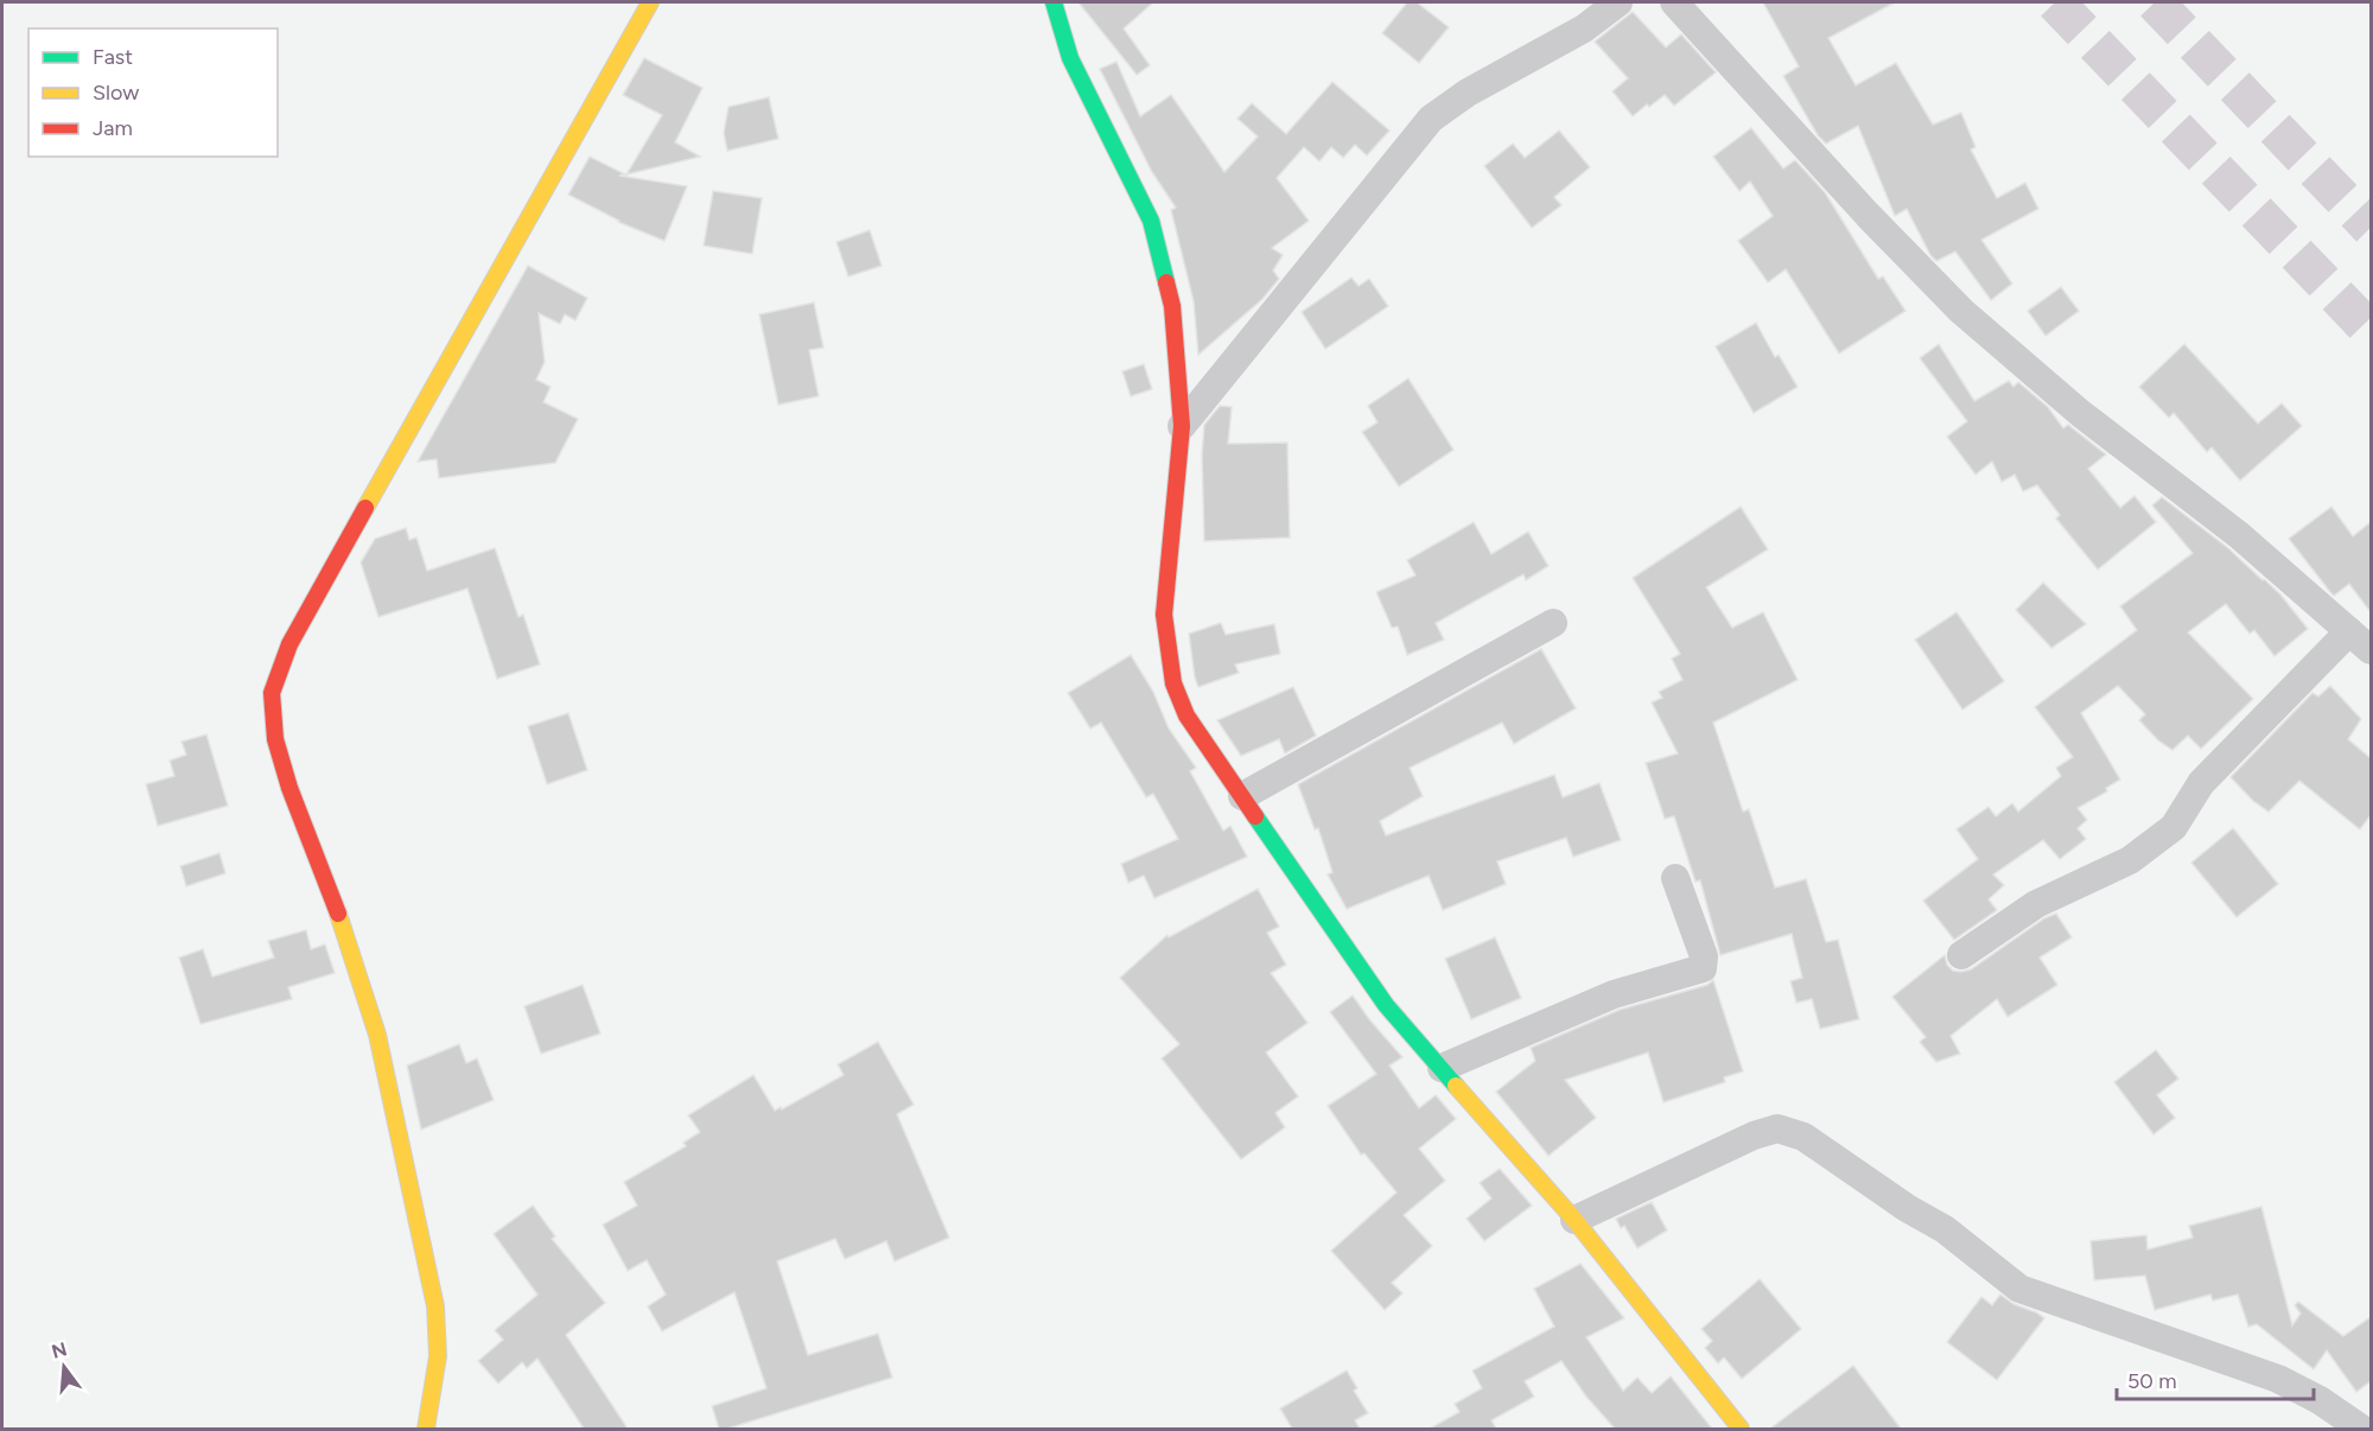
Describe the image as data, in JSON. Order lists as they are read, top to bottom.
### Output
{
  "legend": ["Fast", "Slow", "Jam"],
  "scale_bar": "50 m",
  "north": "top"
}
